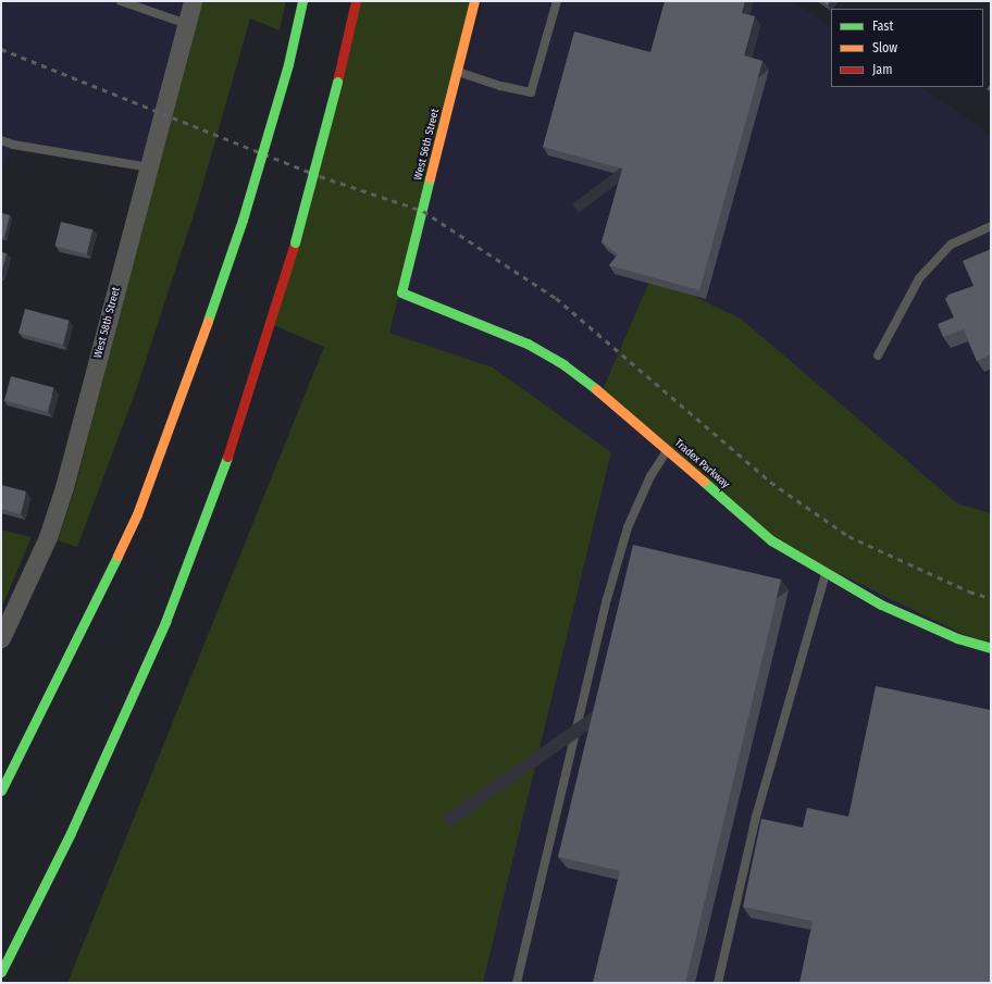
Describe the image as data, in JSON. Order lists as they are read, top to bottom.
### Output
{
  "streets": {
    "main road": ["West 56th Street", "Tradex Parkway"],
    "street": ["West 58th Street"]
  },
  "crossings": [
    ["West 56th Street", "Tradex Parkway"]
  ],
  "legend": ["Fast", "Slow", "Jam"]
}
